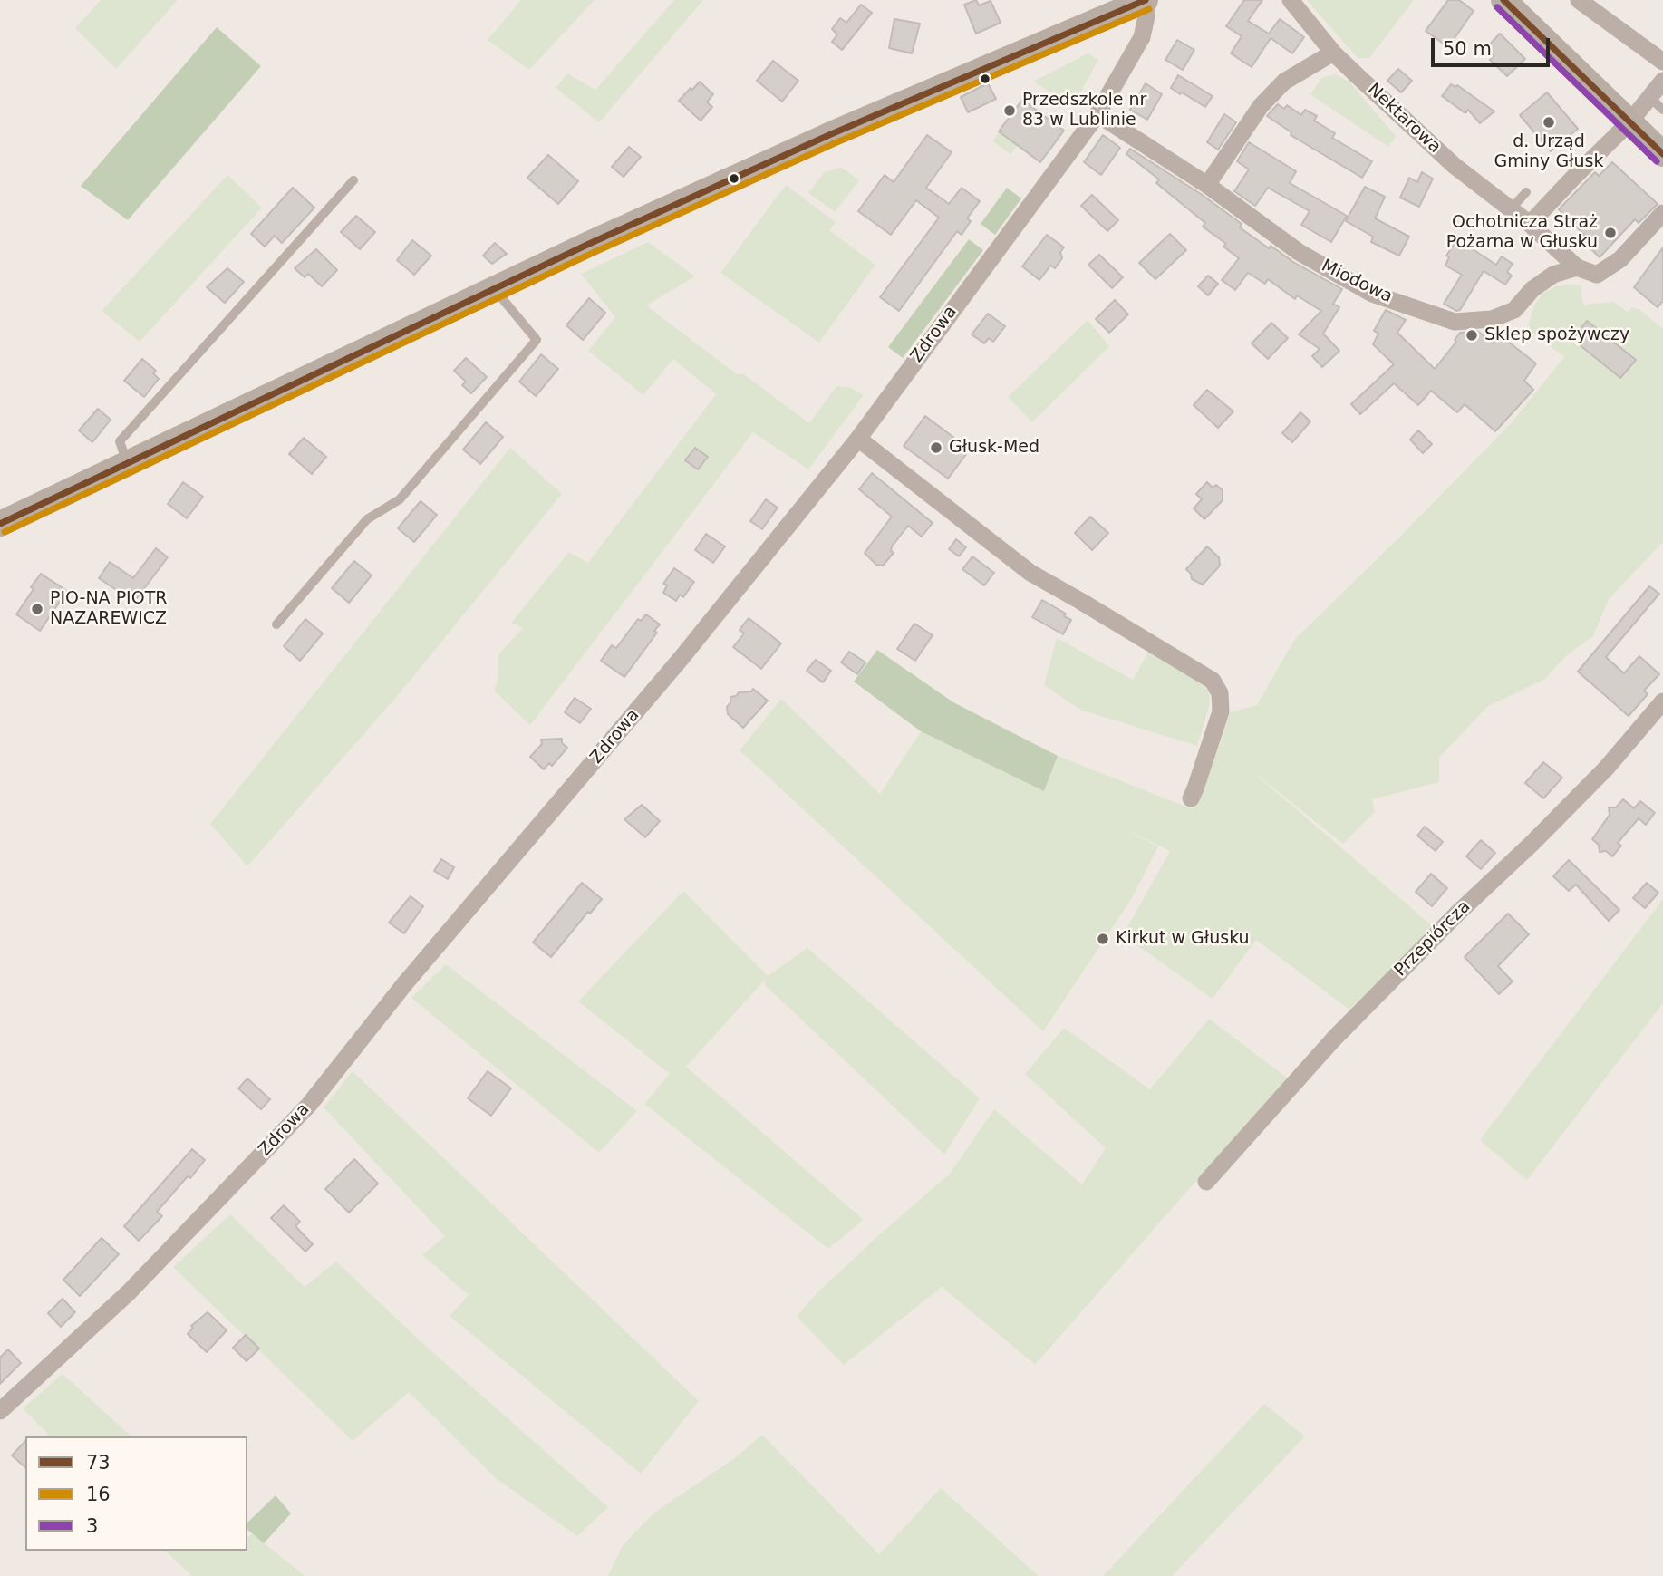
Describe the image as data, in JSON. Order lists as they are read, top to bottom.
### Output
{
  "streets": {
    "street": [
      "Nektarowa",
      "Miodowa",
      "Zdrowa",
      "Przepiórcza"
    ]
  },
  "crossings": [
    ["Miodowa", "Zdrowa"]
  ],
  "places": [
    "Przedszkole nr 83 w Lublinie",
    "d. Urząd Gminy Głusk",
    "Ochotnicza Straż Pożarna w Głusku",
    "Sklep spożywczy",
    "Głusk-Med",
    "PIO-NA PIOTR NAZAREWICZ",
    "Kirkut w Głusku"
  ],
  "lines": ["transit line 73", "transit line 3", "transit line 16"],
  "legend": ["73", "16", "3"],
  "scale_bar": "50 m"
}
